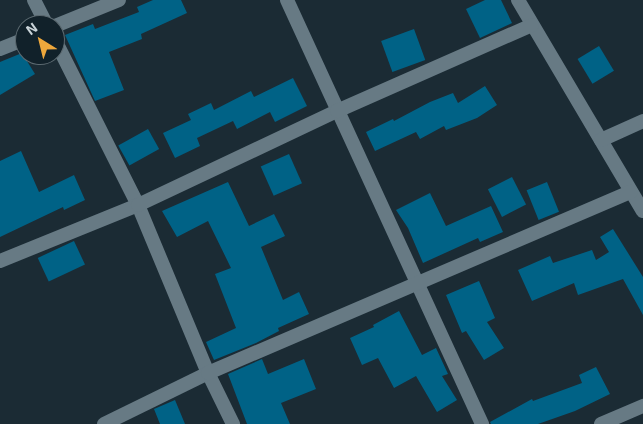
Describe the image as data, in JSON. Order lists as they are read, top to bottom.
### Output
{
  "north": "top left"
}
